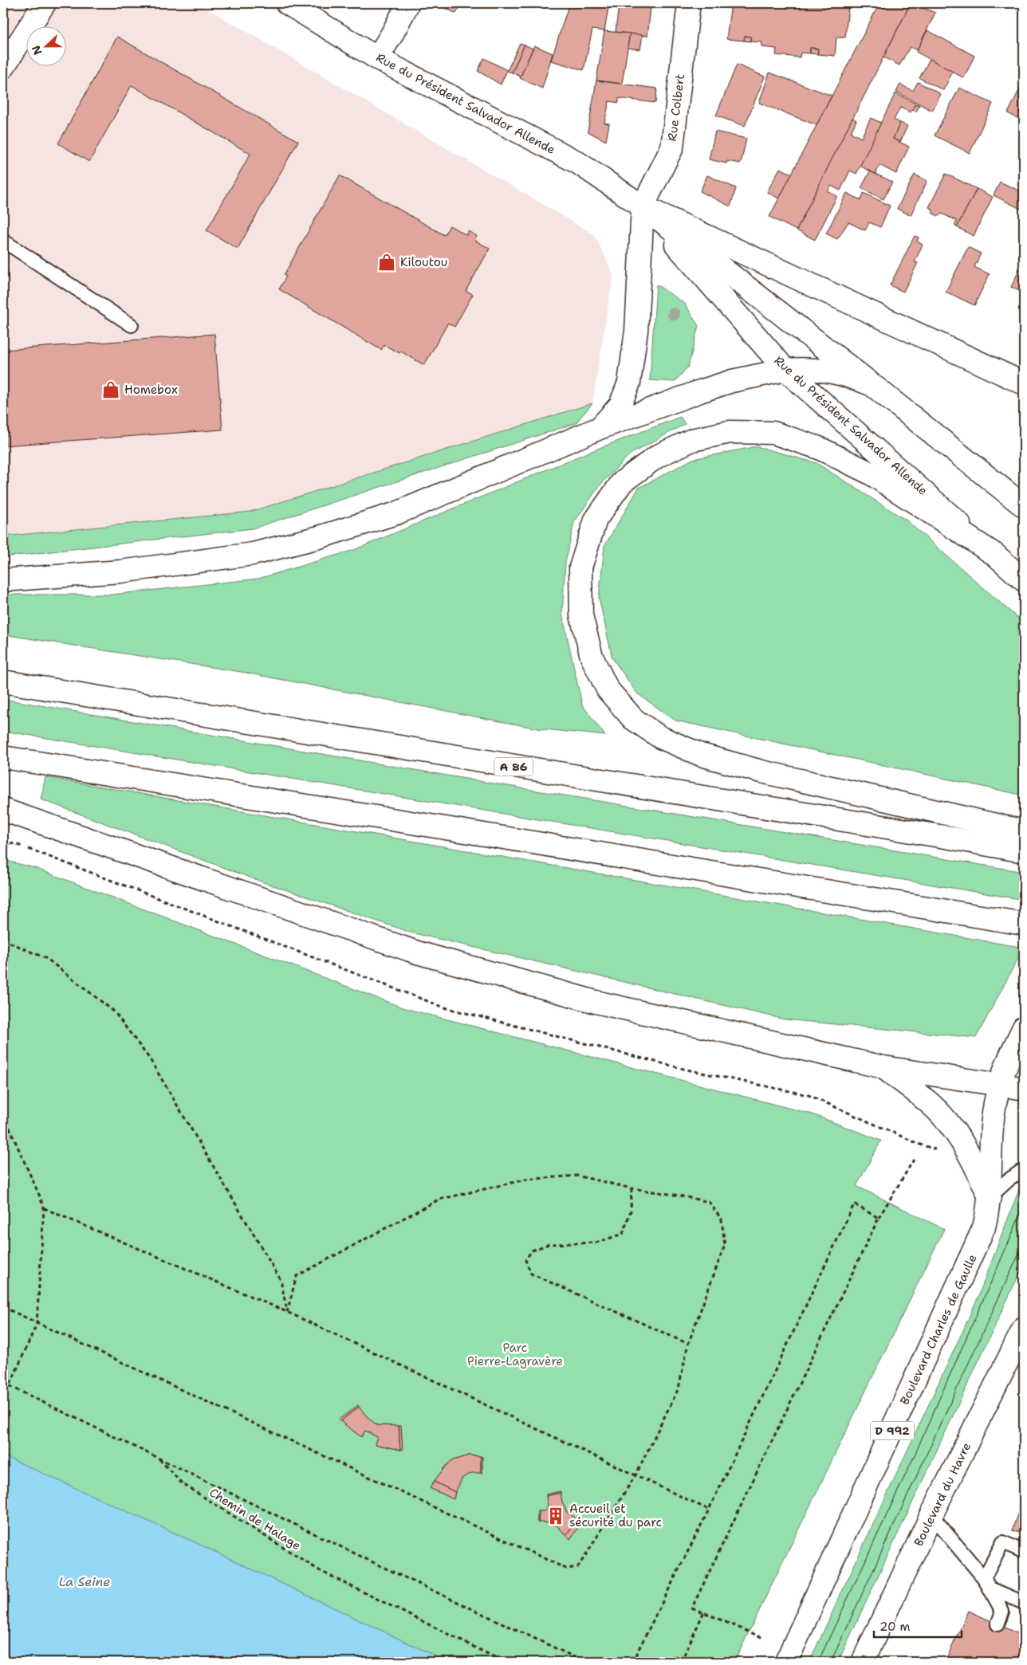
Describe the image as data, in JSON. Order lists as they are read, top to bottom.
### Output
{
  "streets": {
    "main road": [
      "Rue du Président Salvador Allende",
      "Rue Colbert",
      "A 86",
      "Boulevard Charles de Gaulle",
      "D 992",
      "Boulevard du Havre"
    ],
    "path": ["Chemin de Halage"]
  },
  "crossings": [
    ["Rue du Président Salvador Allende", "Rue Colbert"]
  ],
  "water": ["La Seine"],
  "parks": ["Parc Pierre-Lagravère"],
  "places": {
    "shop": ["Kiloutou", "Homebox"],
    "building": ["Accueil et sécurité du parc"]
  },
  "scale_bar": "20 m",
  "north": "left"
}
